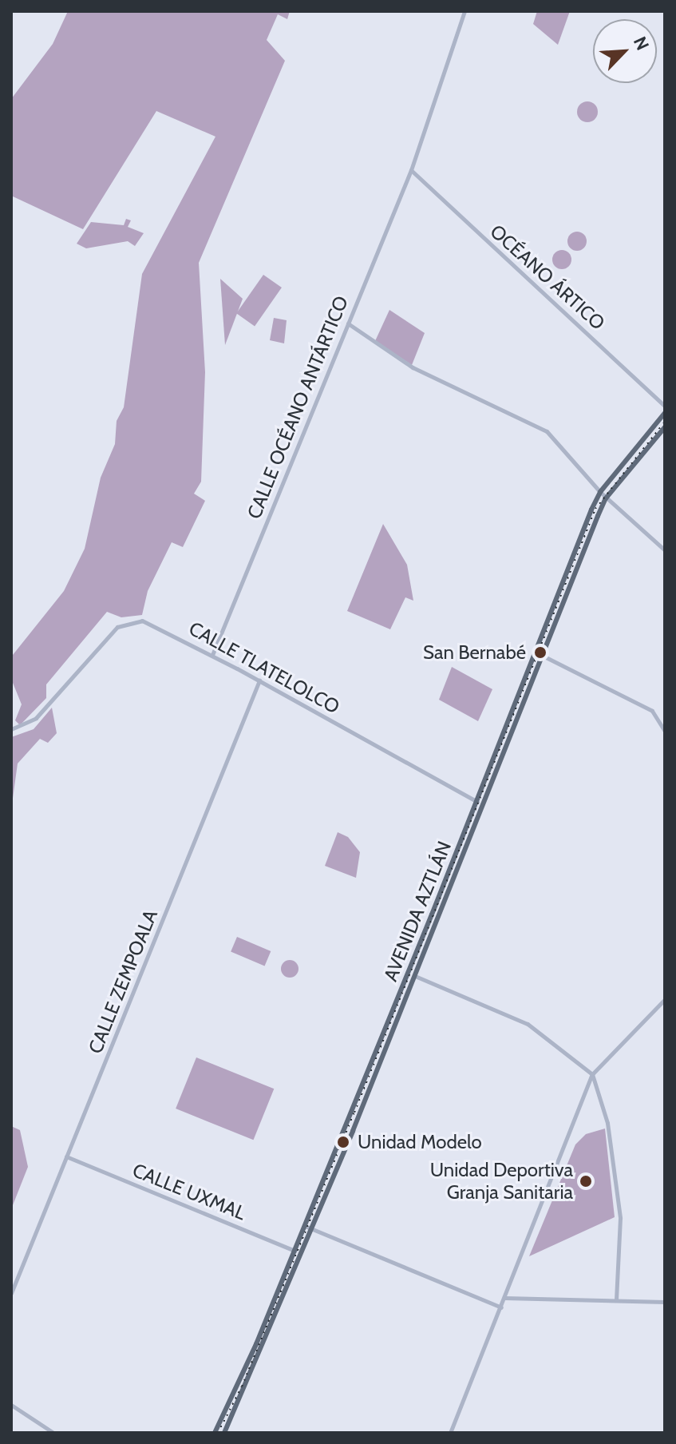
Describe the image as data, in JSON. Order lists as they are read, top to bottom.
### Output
{
  "streets": {
    "main road": ["AVENIDA AZTLÁN"],
    "street": [
      "OCÉANO ÁRTICO",
      "CALLE OCÉANO ANTÁRTICO",
      "CALLE TLATELOLCO",
      "CALLE ZEMPOALA",
      "CALLE UXMAL"
    ]
  },
  "crossings": [
    ["OCÉANO ÁRTICO", "CALLE OCÉANO ANTÁRTICO"],
    ["CALLE OCÉANO ANTÁRTICO", "CALLE TLATELOLCO"],
    ["CALLE TLATELOLCO", "AVENIDA AZTLÁN"],
    ["CALLE TLATELOLCO", "CALLE ZEMPOALA"],
    ["AVENIDA AZTLÁN", "CALLE UXMAL"],
    ["CALLE ZEMPOALA", "CALLE UXMAL"]
  ],
  "places": ["San Bernabé", "Unidad Modelo", "Unidad Deportiva Granja Sanitaria"],
  "north": "top right"
}
